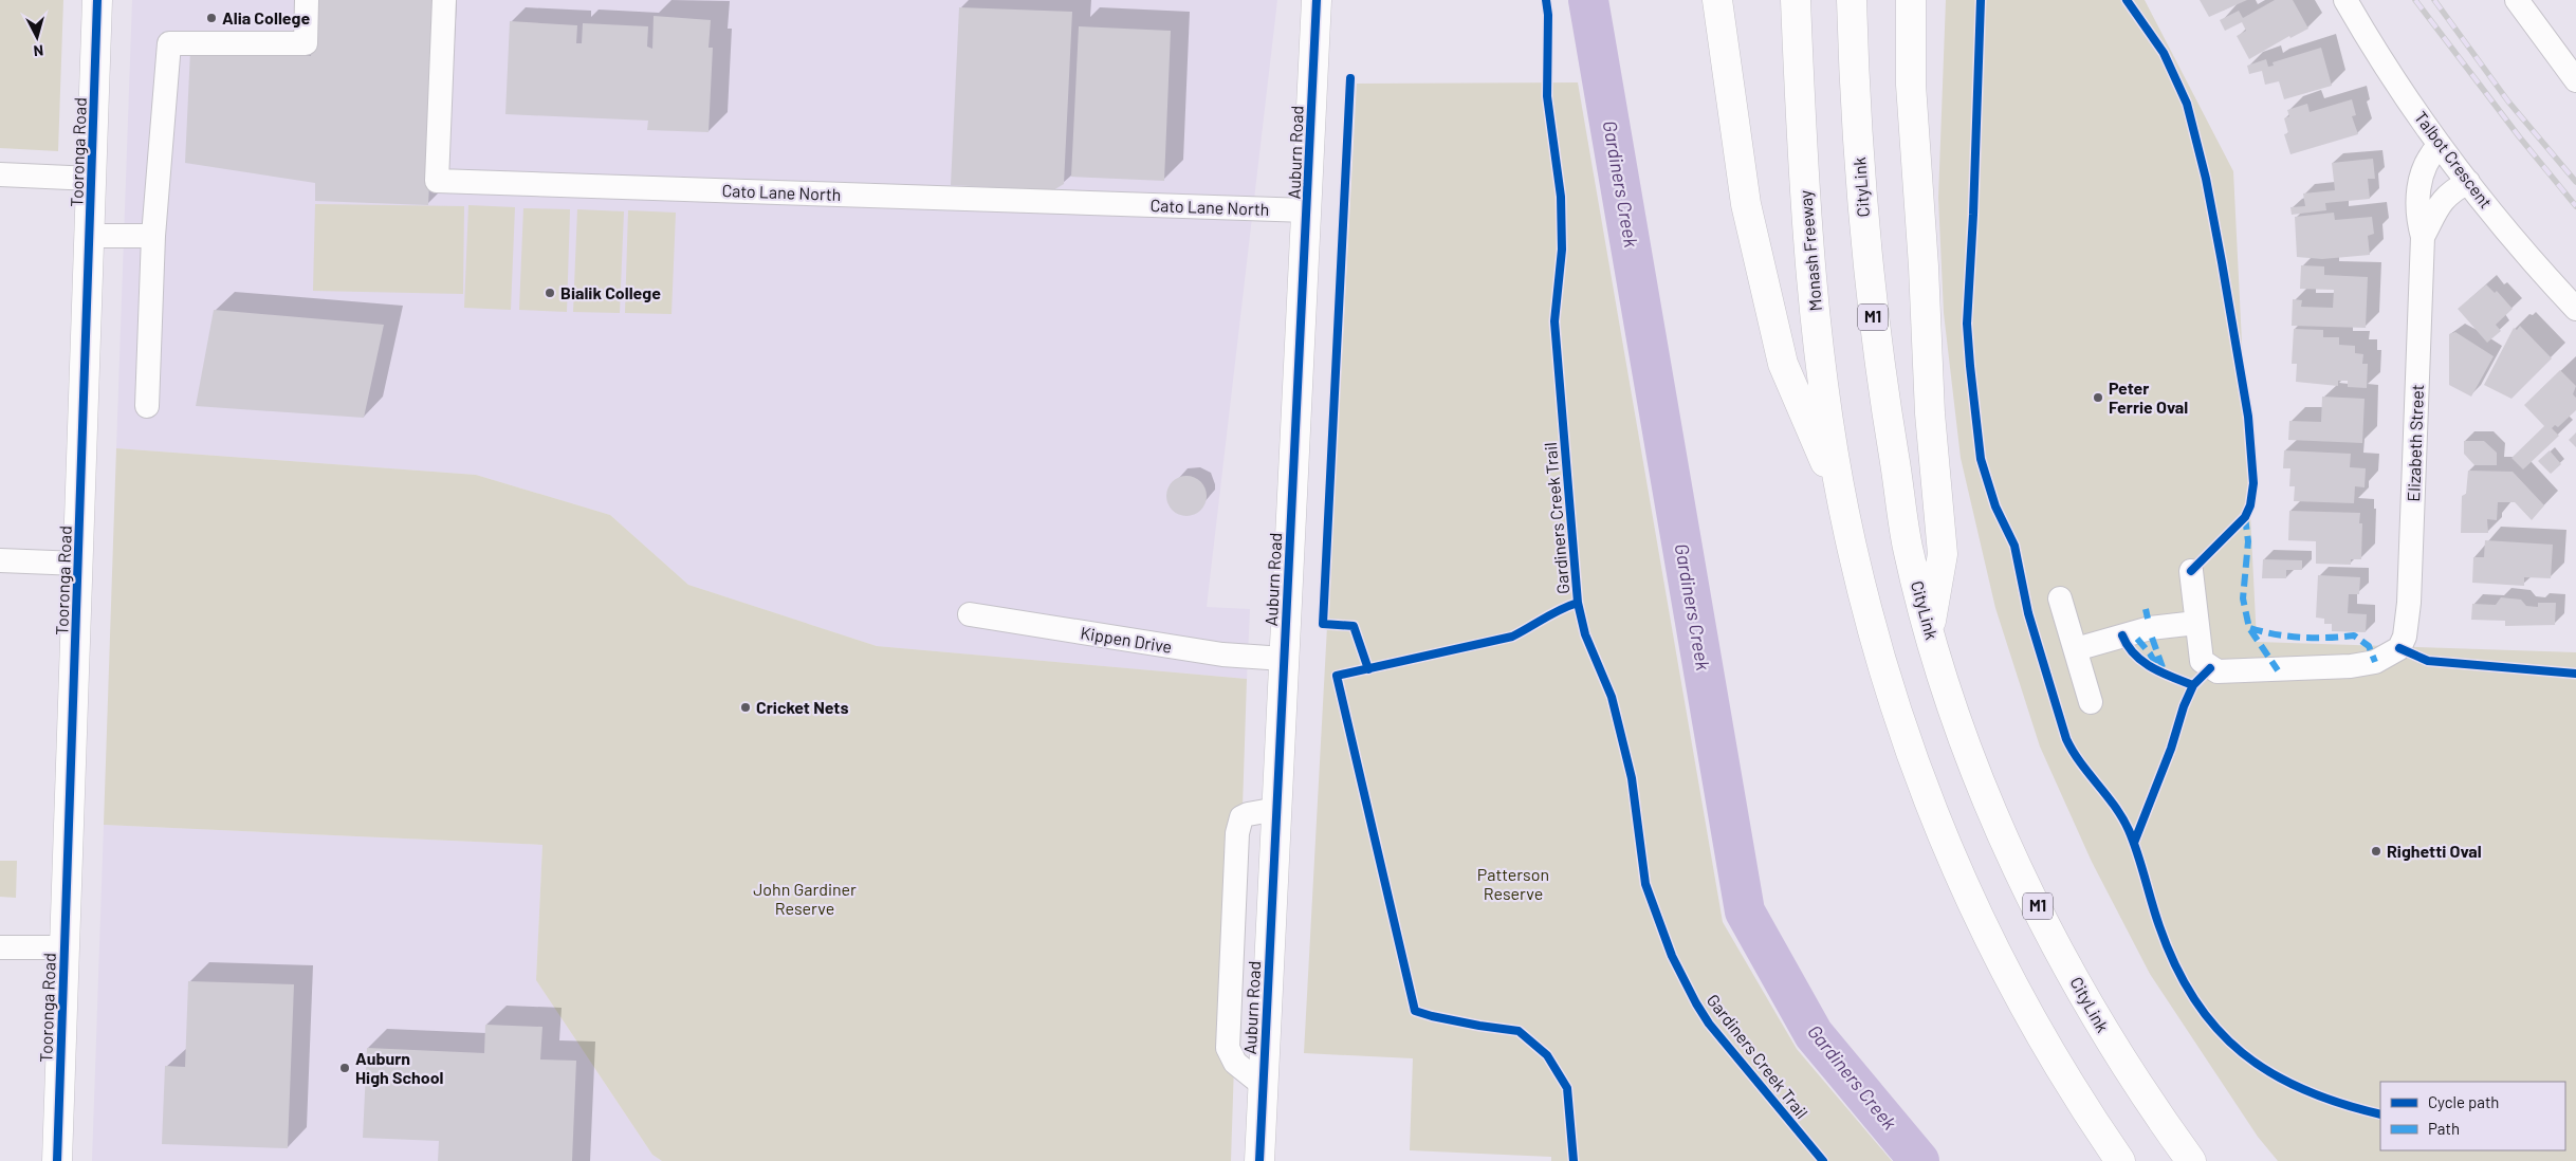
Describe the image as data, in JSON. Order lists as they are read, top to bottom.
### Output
{
  "streets": {
    "main road": [
      "Tooronga Road",
      "Auburn Road",
      "CityLink",
      "Monash Freeway",
      "M1"
    ],
    "street": [
      "Talbot Crescent",
      "Cato Lane North",
      "Elizabeth Street",
      "Kippen Drive"
    ],
    "cycle path": ["Gardiners Creek Trail"]
  },
  "crossings": [
    ["Auburn Road", "Cato Lane North"],
    ["Auburn Road", "Kippen Drive"],
    ["Talbot Crescent", "Elizabeth Street"]
  ],
  "water": ["Gardiners Creek"],
  "parks": ["Patterson Reserve", "John Gardiner Reserve"],
  "places": [
    "Alia College",
    "Bialik College",
    "Peter Ferrie Oval",
    "Cricket Nets",
    "Righetti Oval",
    "Auburn High School"
  ],
  "legend": ["Cycle path", "Path"],
  "north": "bottom"
}
